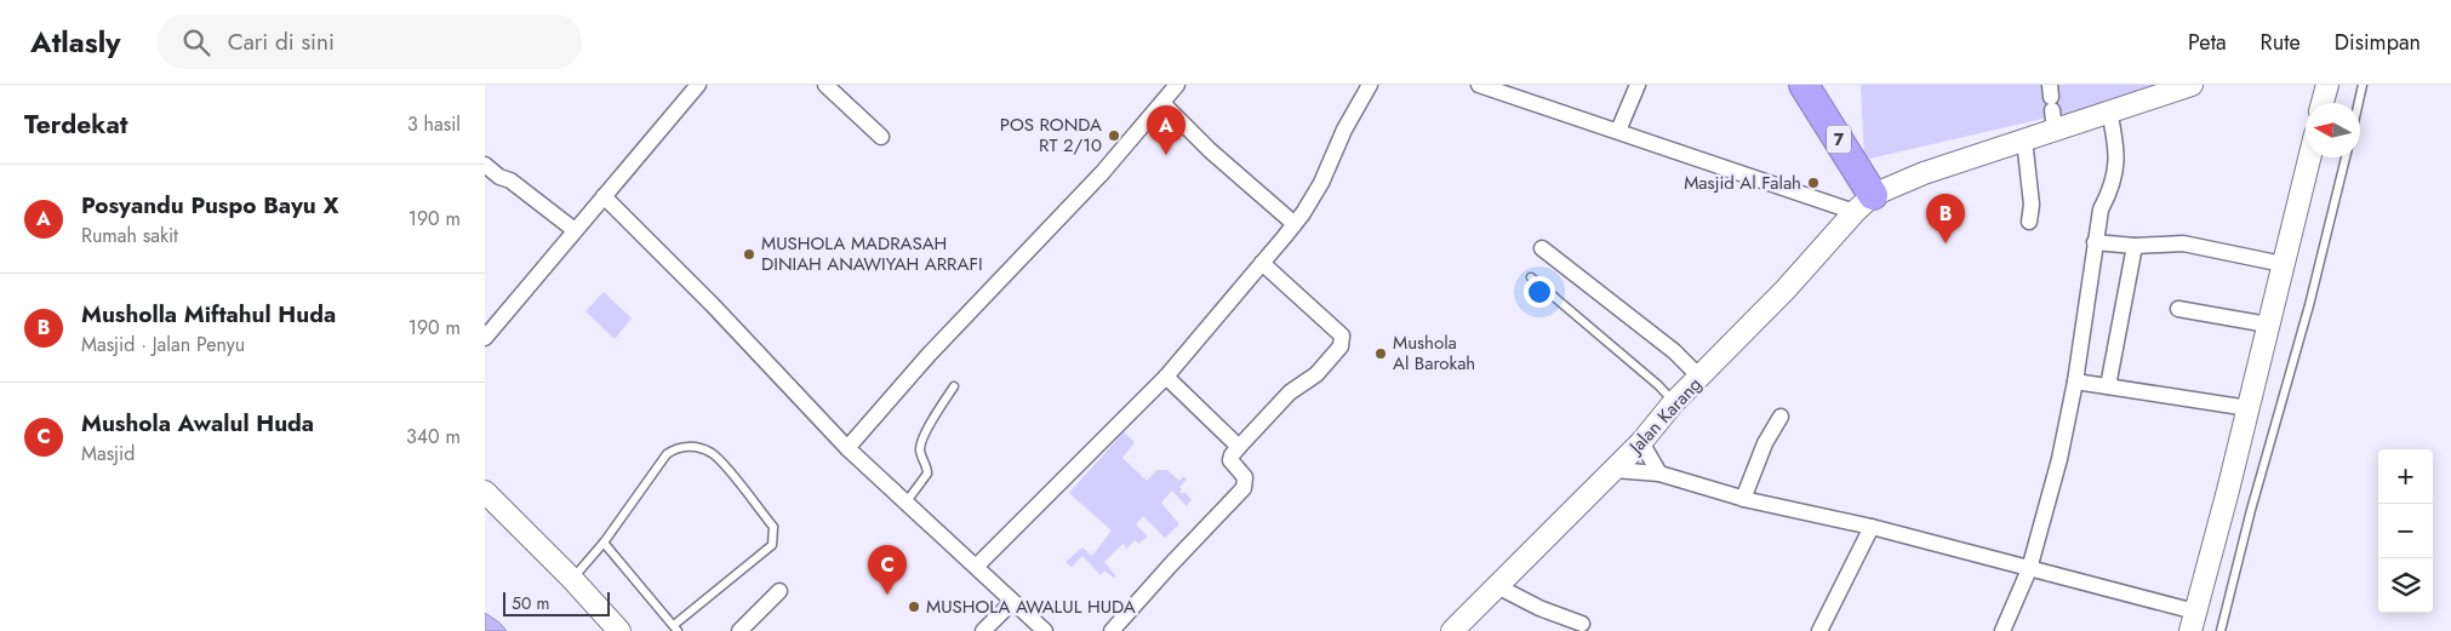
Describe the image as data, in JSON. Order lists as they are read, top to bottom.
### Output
{
  "streets": {
    "highway": ["7"],
    "street": ["Jalan Karang"]
  },
  "crossings": [
    ["7", "Jalan Karang"]
  ],
  "places": [
    "POS RONDA RT 2/10",
    "Masjid Al Falah",
    "MUSHOLA MADRASAH DINIAH ANAWIYAH ARRAFI",
    "Mushola Al Barokah",
    "MUSHOLA AWALUL HUDA"
  ],
  "scale_bar": "50 m",
  "north": "left",
  "page": {
    "header": "Atlasly",
    "search": "Cari di sini",
    "nav": ["Peta", "Rute", "Disimpan"],
    "heading": ["Terdekat", "3 hasil"],
    "pins": ["A", "B", "C"],
    "list": [
      {
        "mark": "A",
        "name": "Posyandu Puspo Bayu X",
        "note": "Rumah sakit",
        "value": "190 m"
      },
      {
        "mark": "B",
        "name": "Musholla Miftahul Huda",
        "note": "Masjid · Jalan Penyu",
        "value": "190 m"
      },
      {
        "mark": "C",
        "name": "Mushola Awalul Huda",
        "note": "Masjid",
        "value": "340 m"
      }
    ],
    "map_buttons": ["+", "−"],
    "scale": "50 m"
  }
}
